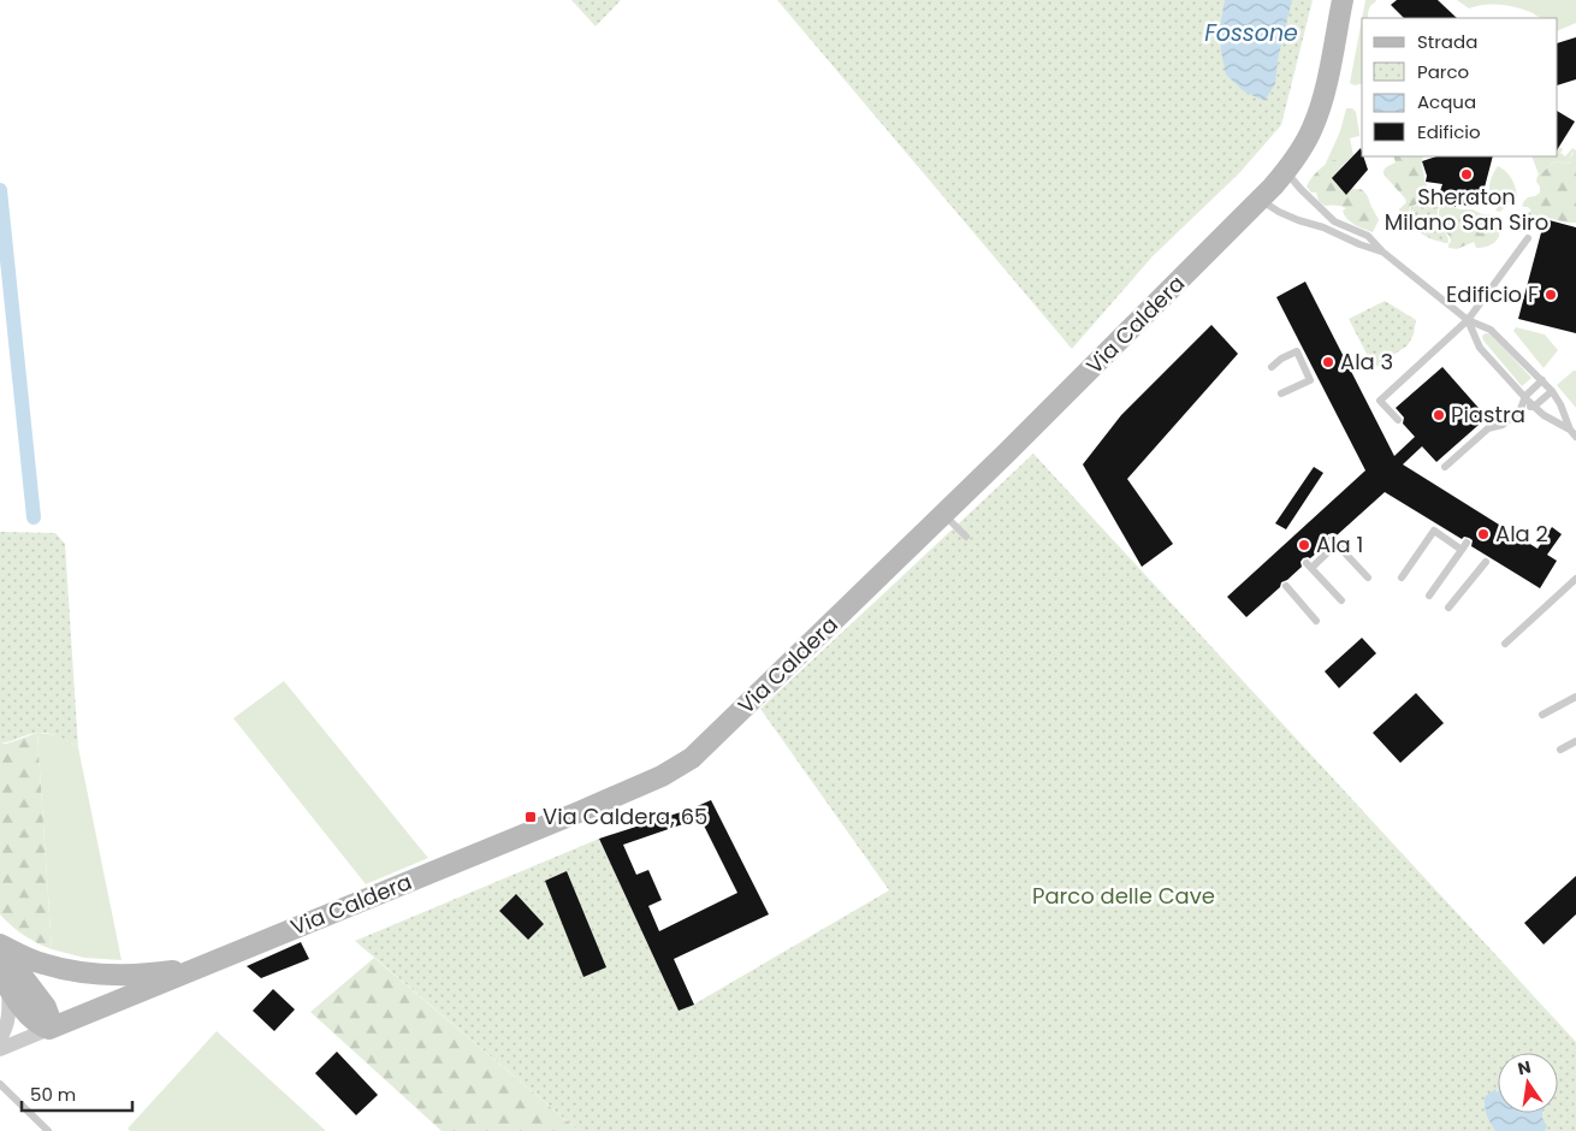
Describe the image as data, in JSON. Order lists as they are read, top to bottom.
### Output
{
  "streets": {
    "street": ["Via Caldera"]
  },
  "water": ["Fossone"],
  "parks": ["Parco delle Cave"],
  "places": {
    "other": [
      "Sheraton Milano San Siro",
      "Edificio F",
      "Ala 3",
      "Piastra",
      "Ala 2",
      "Ala 1"
    ],
    "transit": ["Via Caldera, 65"]
  },
  "legend": [
    "Strada",
    "Parco",
    "Acqua",
    "Edificio"
  ],
  "scale_bar": "50 m",
  "north": "top"
}
